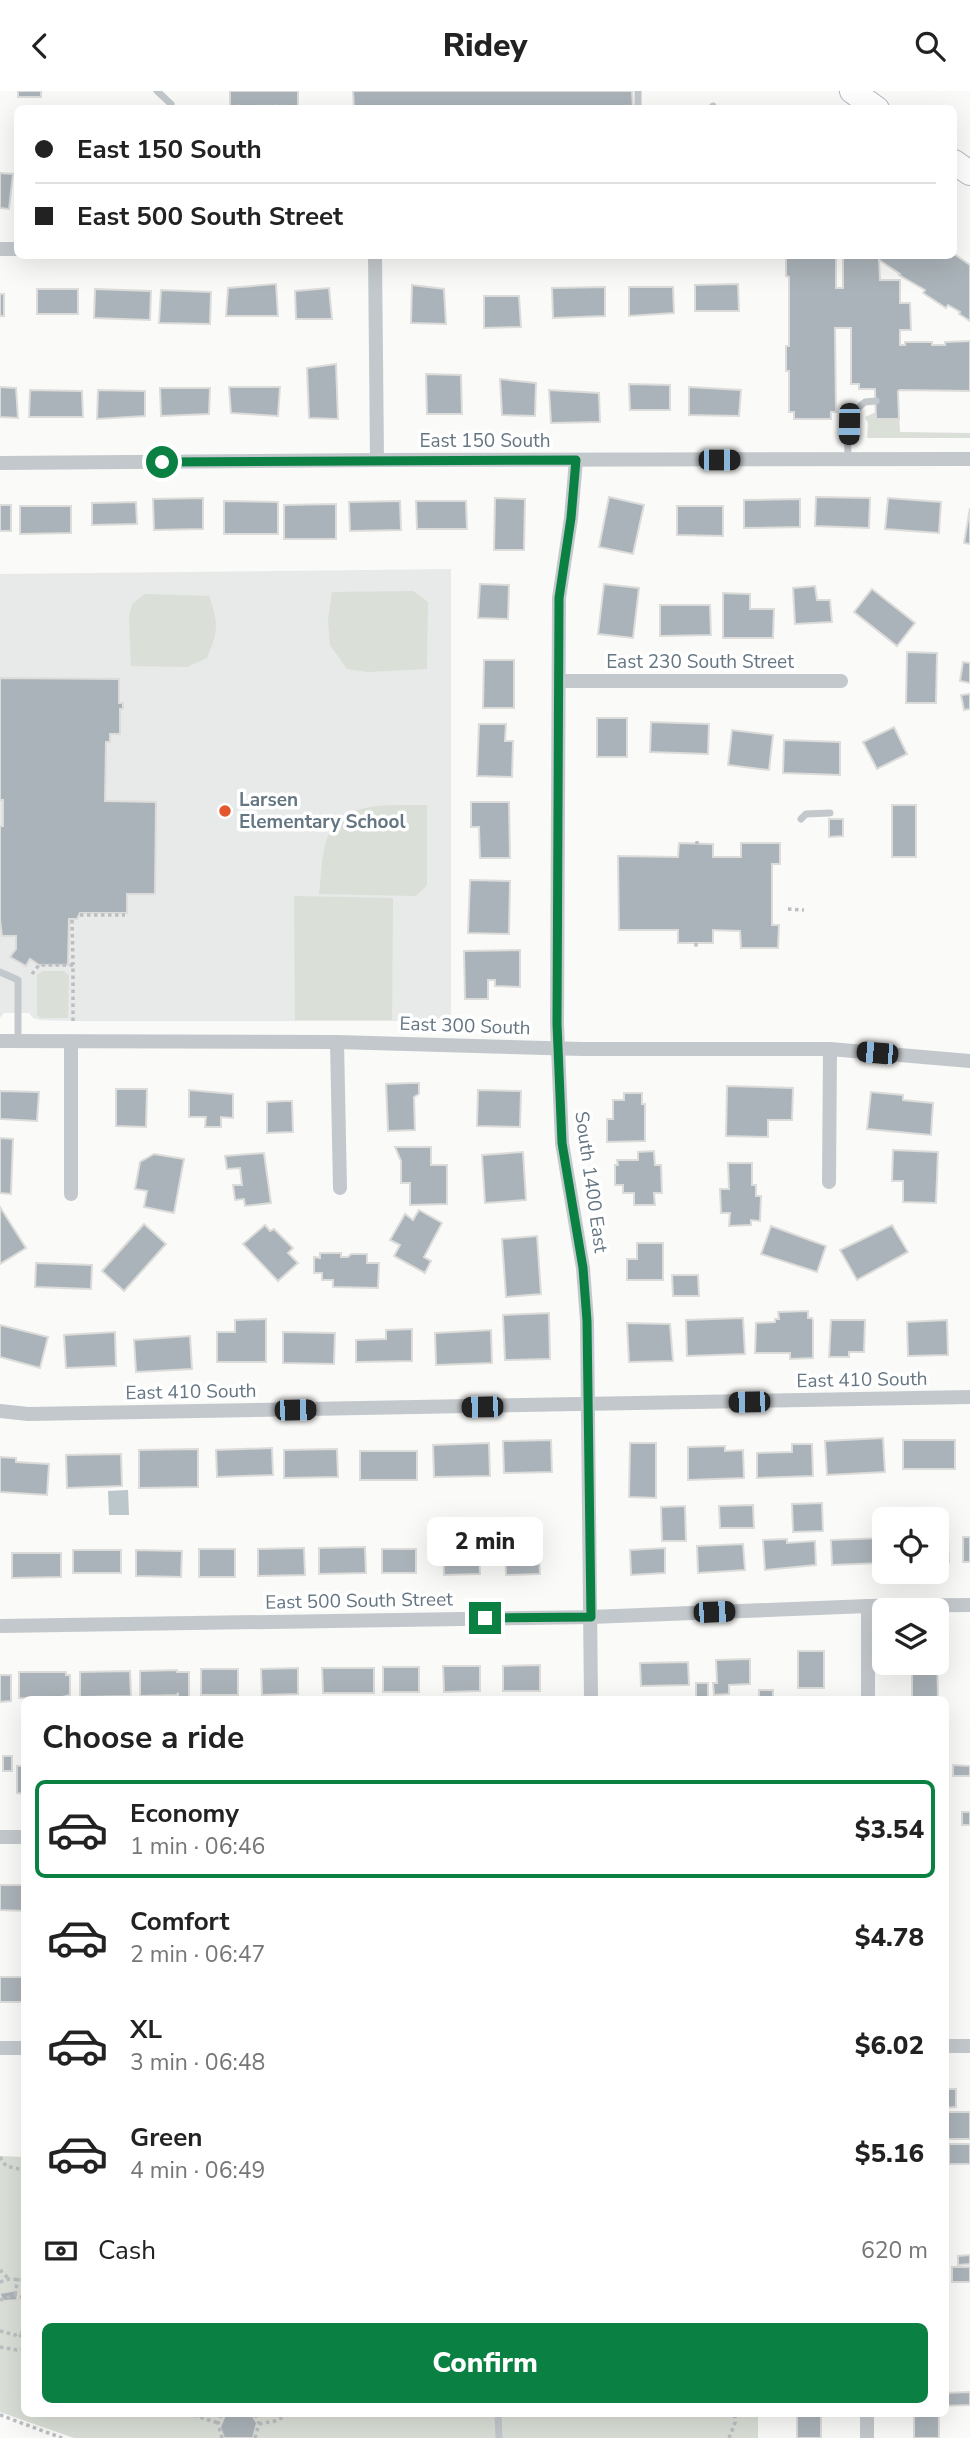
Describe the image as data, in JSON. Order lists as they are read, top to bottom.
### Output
{
  "streets": {
    "street": [
      "East 150 South",
      "East 230 South Street",
      "East 300 South",
      "South 1400 East",
      "East 410 South",
      "East 500 South Street"
    ]
  },
  "crossings": [
    ["East 150 South", "South 1400 East"],
    ["East 230 South Street", "South 1400 East"],
    ["East 300 South", "South 1400 East"],
    ["South 1400 East", "East 410 South"],
    ["South 1400 East", "East 500 South Street"]
  ],
  "places": ["Larsen Elementary School"],
  "page": {
    "header": "Ridey",
    "banner": ["East 150 South", "East 500 South Street"],
    "bubble": "2 min",
    "heading": "Choose a ride",
    "list": [
      {
        "name": "Economy",
        "note": "1 min · 06:46",
        "value": "$3.54"
      },
      {
        "name": "Comfort",
        "note": "2 min · 06:47",
        "value": "$4.78"
      },
      {
        "name": "XL",
        "note": "3 min · 06:48",
        "value": "$6.02"
      },
      {
        "name": "Green",
        "note": "4 min · 06:49",
        "value": "$5.16"
      }
    ],
    "pay": ["Cash", "620 m"],
    "buttons": "Confirm"
  }
}
